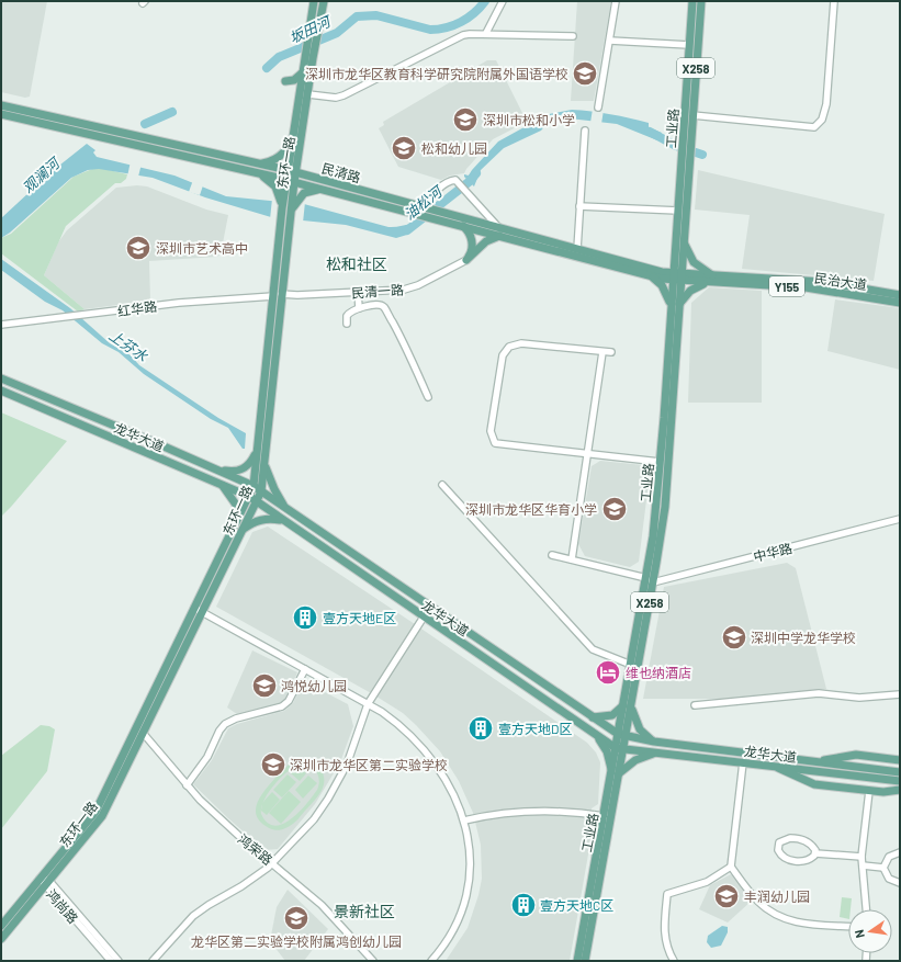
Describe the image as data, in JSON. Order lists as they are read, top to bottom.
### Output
{
  "streets": {
    "main road": [
      "X258",
      "工业路",
      "东环一路",
      "民清路",
      "民治大道",
      "Y155",
      "龙华大道"
    ],
    "street": [
      "民清一路",
      "红华路",
      "中华路",
      "鸿荣路",
      "鸿尚路"
    ]
  },
  "crossings": [
    ["工业路", "民清路"],
    ["工业路", "民治大道"],
    ["工业路", "龙华大道"],
    ["工业路", "中华路"],
    ["东环一路", "民清路"],
    ["东环一路", "民清一路"],
    ["东环一路", "红华路"],
    ["东环一路", "龙华大道"],
    ["东环一路", "鸿荣路"],
    ["东环一路", "鸿尚路"],
    ["民清路", "民治大道"],
    ["民清一路", "红华路"]
  ],
  "districts": ["松和社区", "景新社区"],
  "water": [
    "坂田河",
    "观澜河",
    "油松河",
    "上芬水"
  ],
  "places": {
    "school or university": [
      "深圳市龙华区教育科学研究院附属外国语学校",
      "深圳市松和小学",
      "松和幼儿园",
      "深圳市艺术高中",
      "深圳市龙华区华育小学",
      "深圳中学龙华学校",
      "鸿悦幼儿园",
      "深圳市龙华区第二实验学校",
      "丰润幼儿园",
      "龙华区第二实验学校附属鸿创幼儿园"
    ],
    "building": ["壹方天地E区", "壹方天地D区", "壹方天地C区"],
    "hotel": ["维也纳酒店"]
  },
  "north": "left"
}
